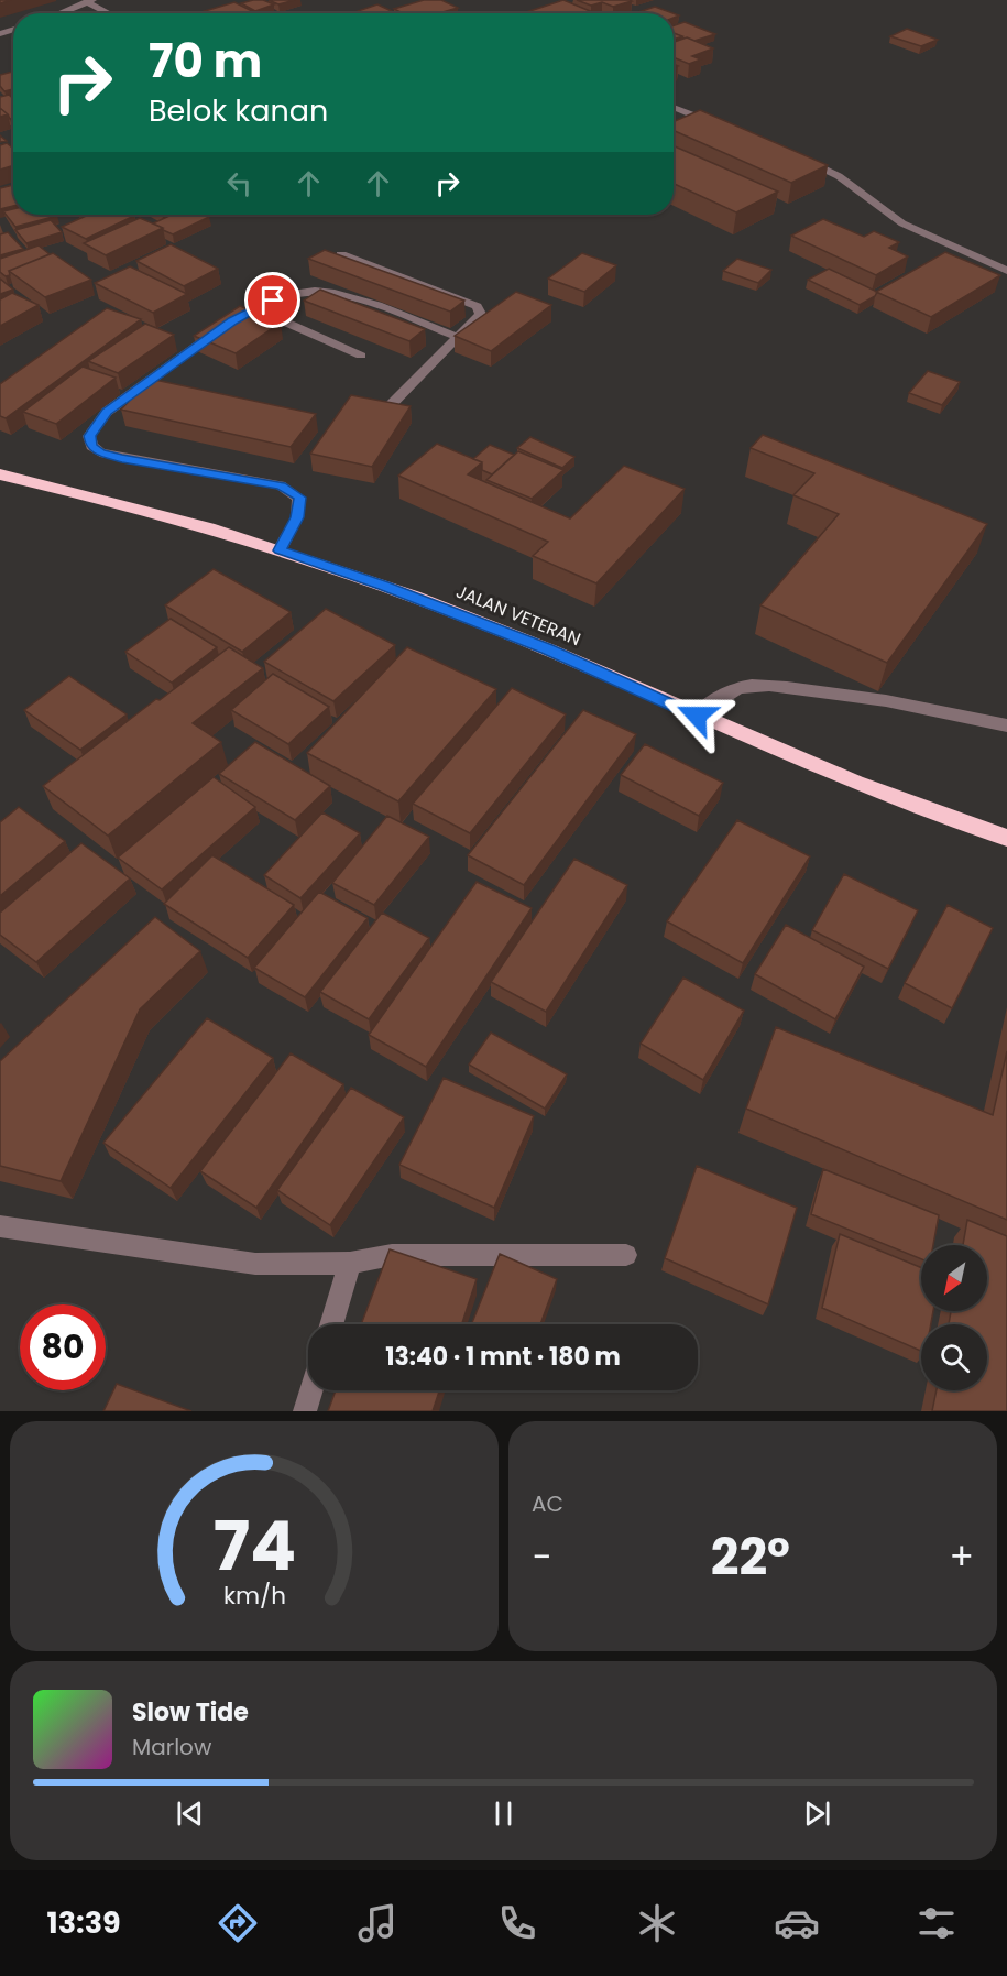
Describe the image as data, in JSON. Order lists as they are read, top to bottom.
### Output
{
  "streets": {
    "highway": ["JALAN VETERAN"]
  },
  "north": "bottom left",
  "page": {
    "turn": ["70 m", "Belok kanan"],
    "limit": "80",
    "trip": "13:40 · 1 mnt · 180 m",
    "tile": "AC",
    "heat": ["−", "22°", "+"],
    "song": ["Slow Tide", "Marlow"],
    "tabs": "13:39",
    "gauge": ["74", "km/h"]
  }
}
